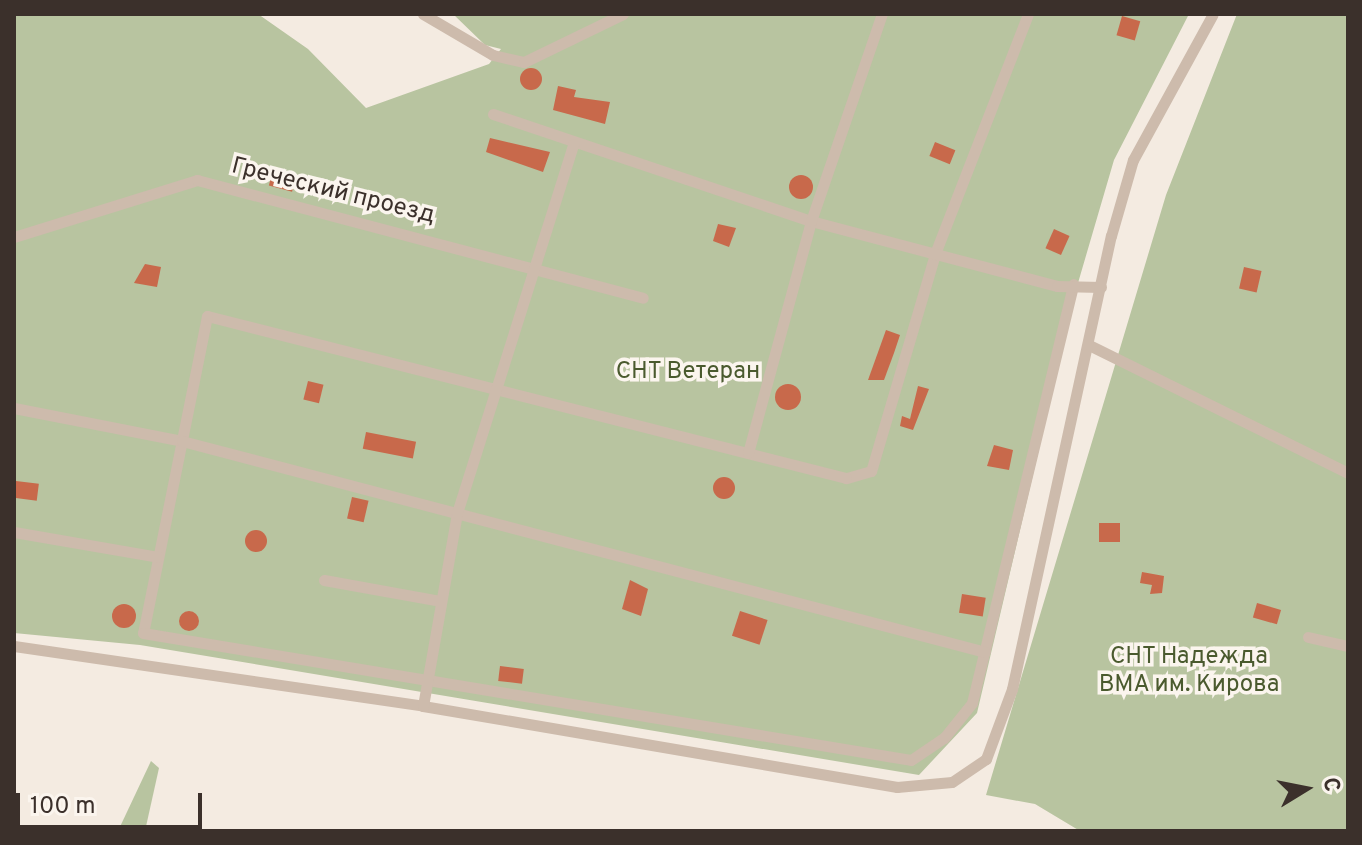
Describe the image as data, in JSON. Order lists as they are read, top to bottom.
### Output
{
  "streets": {
    "street": ["Греческий проезд"]
  },
  "parks": ["СНТ Ветеран", "СНТ Надежда ВМА им. Кирова"],
  "scale_bar": "100 m",
  "north": "right"
}
